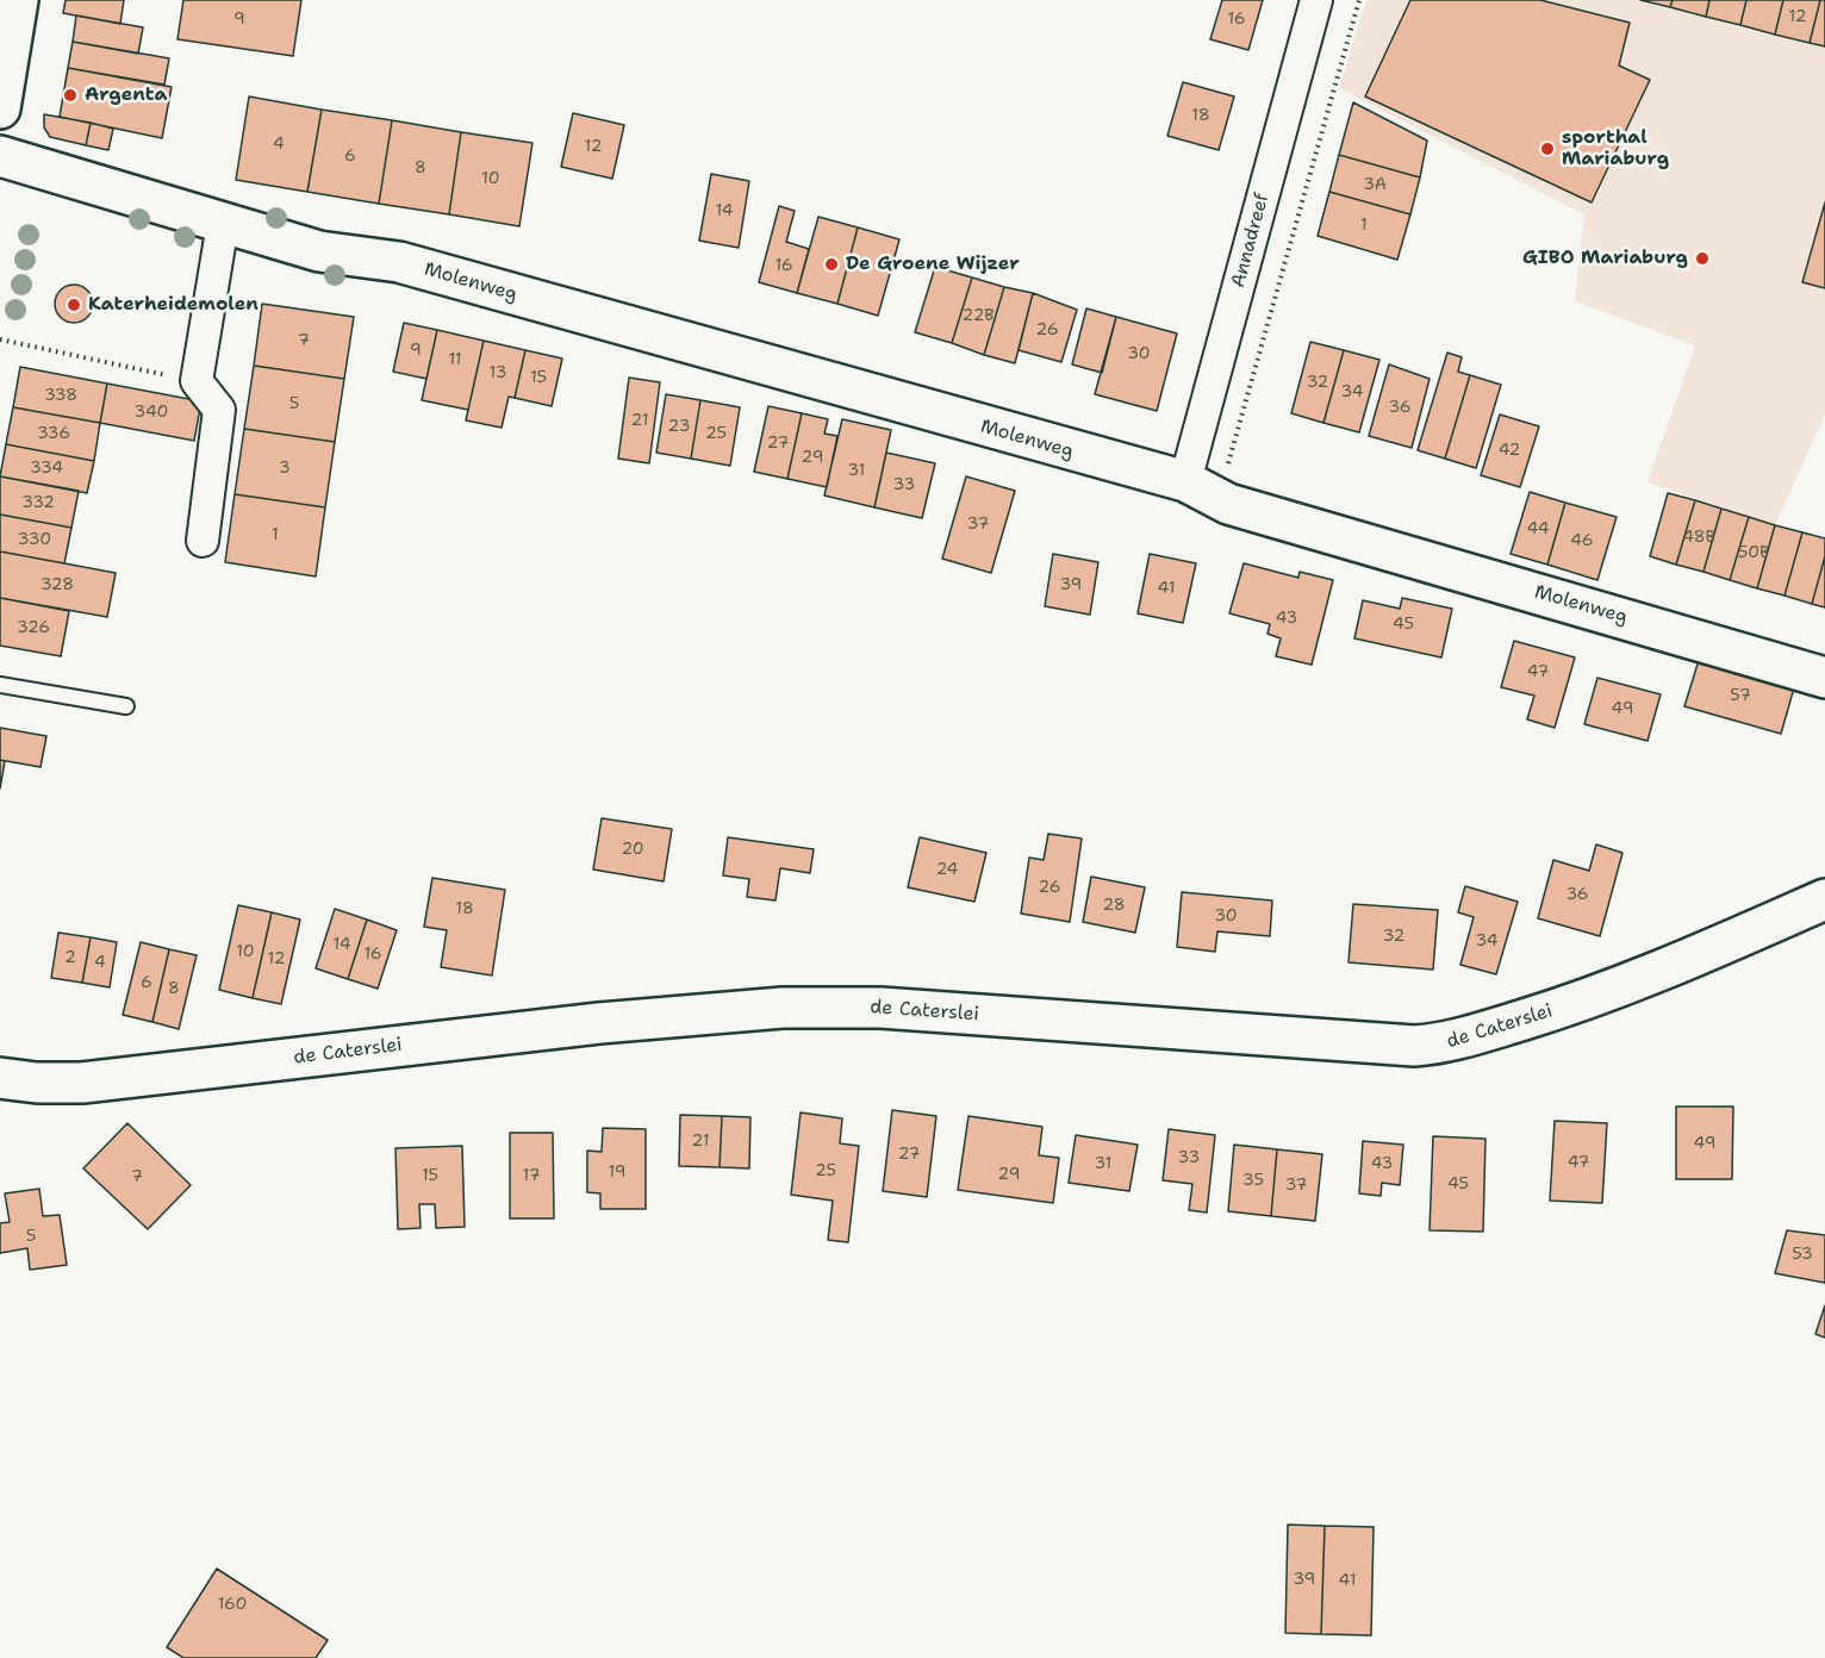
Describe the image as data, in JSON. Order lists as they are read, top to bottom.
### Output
{
  "streets": {
    "street": ["Annadreef", "Molenweg", "de Caterslei"]
  },
  "crossings": [
    ["Annadreef", "Molenweg"]
  ],
  "places": [
    "Argenta",
    "sporthal Mariaburg",
    "GIBO Mariaburg",
    "De Groene Wijzer",
    "Katerheidemolen"
  ],
  "house_numbers": [
    "12",
    "9",
    "16",
    "18",
    "4",
    "12",
    "6",
    "8",
    "10",
    "3A",
    "14",
    "1",
    "16",
    "22B",
    "26",
    "7",
    "9",
    "30",
    "11",
    "13",
    "15",
    "32",
    "34",
    "338",
    "5",
    "36",
    "340",
    "21",
    "23",
    "336",
    "25",
    "27",
    "42",
    "29",
    "334",
    "3",
    "31",
    "33",
    "332",
    "37",
    "44",
    "1",
    "48B",
    "330",
    "46",
    "50B",
    "328",
    "39",
    "41",
    "43",
    "45",
    "326",
    "47",
    "57",
    "49",
    "20",
    "24",
    "26",
    "36",
    "28",
    "18",
    "30",
    "32",
    "34",
    "14",
    "10",
    "16",
    "2",
    "12",
    "4",
    "6",
    "8",
    "21",
    "49",
    "27",
    "33",
    "47",
    "31",
    "43",
    "25",
    "19",
    "29",
    "15",
    "17",
    "7",
    "35",
    "45",
    "37",
    "5",
    "53",
    "39",
    "41",
    "160"
  ]
}
